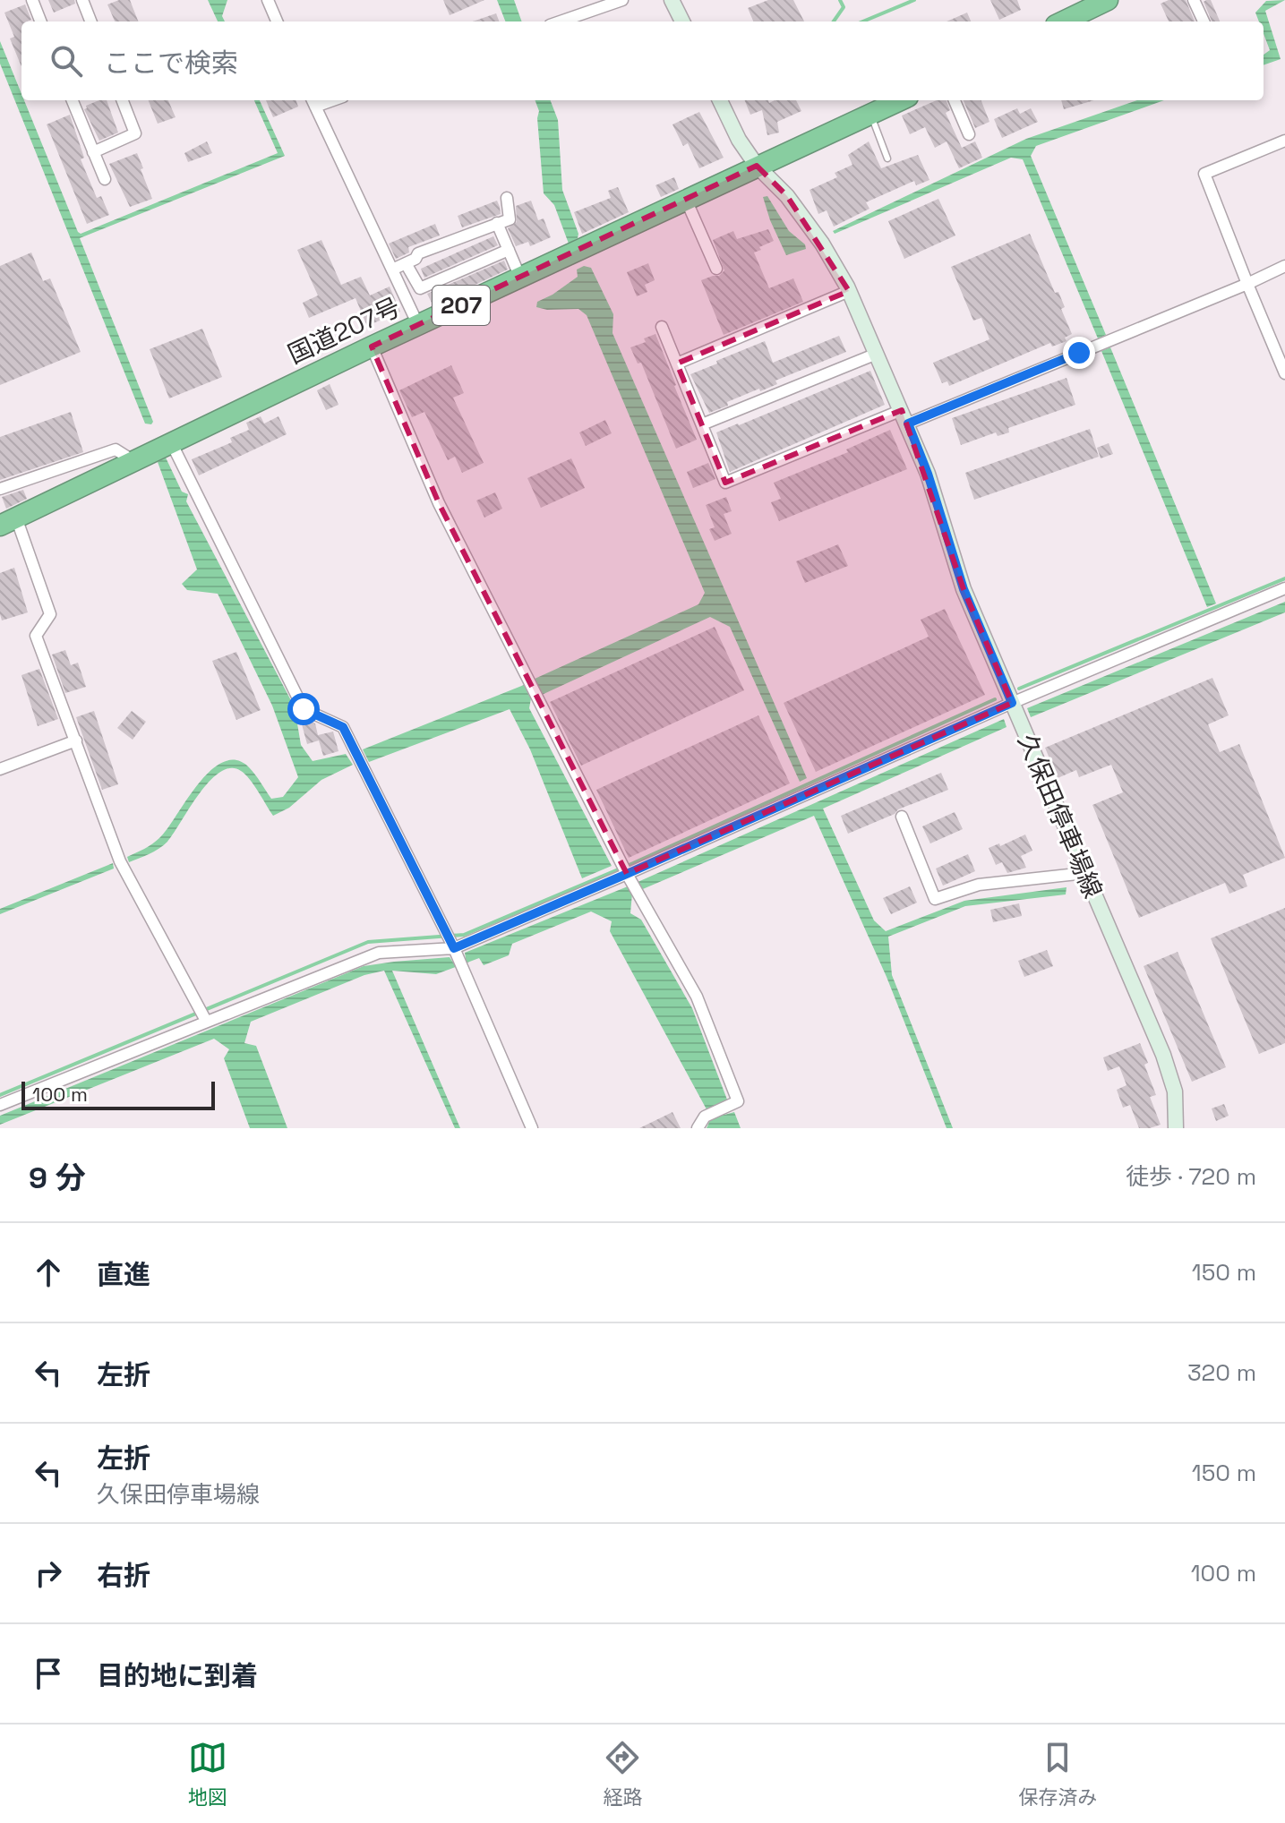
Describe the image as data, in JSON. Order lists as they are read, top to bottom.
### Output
{
  "streets": {
    "highway": ["207", "国道207号"],
    "main road": ["久保田停車場線"]
  },
  "crossings": [
    ["国道207号", "久保田停車場線"]
  ],
  "scale_bar": "100 m",
  "page": {
    "search": "ここで検索",
    "scale": "100 m",
    "heading": ["9 分", "徒歩 · 720 m"],
    "list": [
      ["直進", "150 m"],
      ["左折", "320 m"],
      ["左折", "久保田停車場線", "150 m"],
      ["右折", "100 m"],
      "目的地に到着"
    ],
    "nav": ["地図", "経路", "保存済み"]
  }
}
